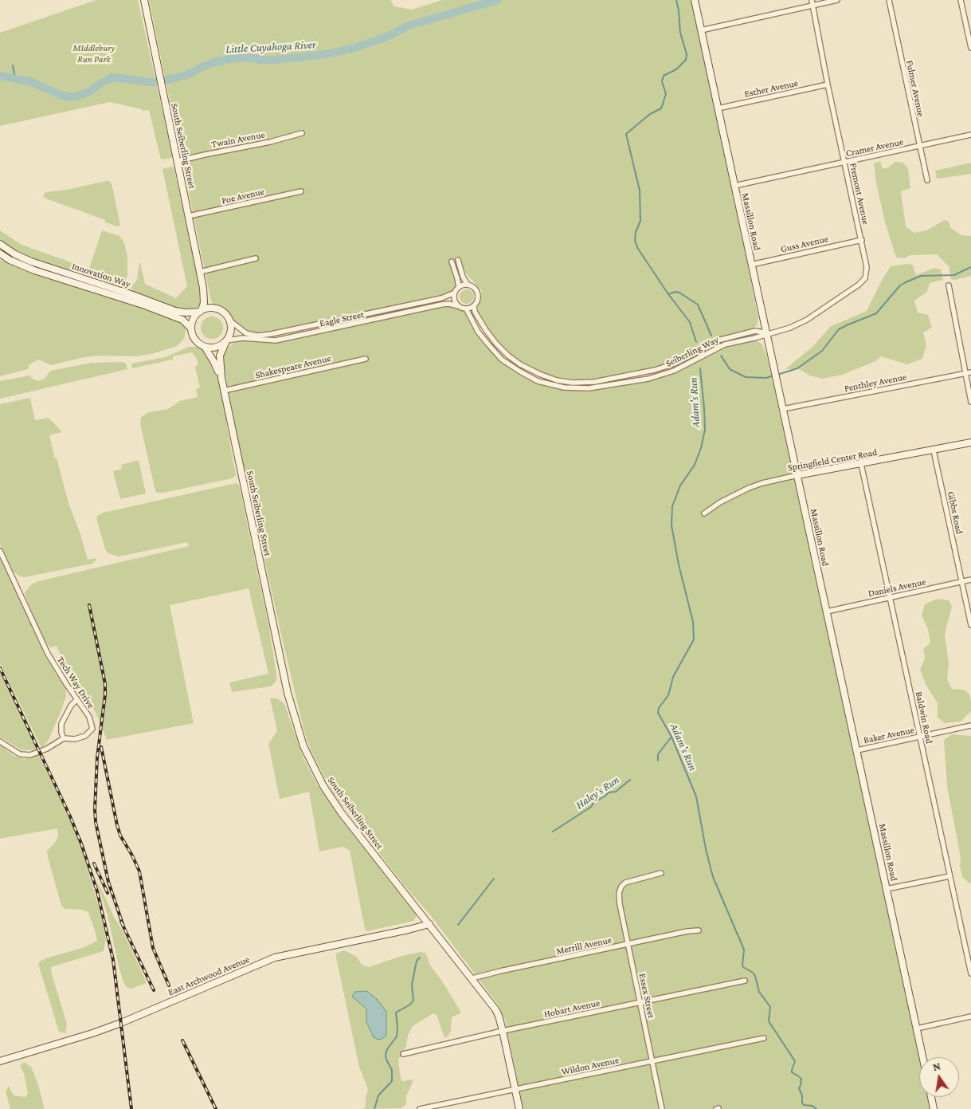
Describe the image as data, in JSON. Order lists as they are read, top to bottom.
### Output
{
  "streets": {
    "main road": [
      "South Seiberling Street",
      "Massillon Road",
      "Innovation Way",
      "Springfield Center Road",
      "East Archwood Avenue"
    ],
    "street": [
      "Esther Avenue",
      "Fulmer Avenue",
      "Twain Avenue",
      "Cramer Avenue",
      "Fremont Avenue",
      "Poe Avenue",
      "Guss Avenue",
      "Eagle Street",
      "Seiberling Way",
      "Shakespeare Avenue",
      "Penthley Avenue",
      "Gibbs Road",
      "Daniels Avenue",
      "Tech Way Drive",
      "Baldwin Road",
      "Baker Avenue",
      "Merrill Avenue",
      "Essex Street",
      "Hobart Avenue",
      "Wildon Avenue"
    ]
  },
  "crossings": [
    ["Esther Avenue", "Fremont Avenue"],
    ["Esther Avenue", "Massillon Road"],
    ["Fulmer Avenue", "Cramer Avenue"],
    ["Twain Avenue", "South Seiberling Street"],
    ["South Seiberling Street", "Poe Avenue"],
    ["South Seiberling Street", "Innovation Way"],
    ["South Seiberling Street", "Eagle Street"],
    ["South Seiberling Street", "Shakespeare Avenue"],
    ["South Seiberling Street", "Merrill Avenue"],
    ["South Seiberling Street", "East Archwood Avenue"],
    ["South Seiberling Street", "Hobart Avenue"],
    ["South Seiberling Street", "Wildon Avenue"],
    ["Cramer Avenue", "Fremont Avenue"],
    ["Cramer Avenue", "Massillon Road"],
    ["Fremont Avenue", "Massillon Road"],
    ["Fremont Avenue", "Guss Avenue"],
    ["Fremont Avenue", "Seiberling Way"],
    ["Massillon Road", "Guss Avenue"],
    ["Massillon Road", "Seiberling Way"],
    ["Massillon Road", "Penthley Avenue"],
    ["Massillon Road", "Springfield Center Road"],
    ["Massillon Road", "Daniels Avenue"],
    ["Massillon Road", "Baker Avenue"],
    ["Innovation Way", "Eagle Street"],
    ["Eagle Street", "Seiberling Way"],
    ["Springfield Center Road", "Gibbs Road"],
    ["Springfield Center Road", "Baldwin Road"],
    ["Gibbs Road", "Daniels Avenue"],
    ["Daniels Avenue", "Baldwin Road"],
    ["Baldwin Road", "Baker Avenue"],
    ["Merrill Avenue", "Essex Street"],
    ["Essex Street", "Hobart Avenue"],
    ["Essex Street", "Wildon Avenue"]
  ],
  "water": ["Little Cuyahoga River", "Adam's Run", "Haley's Run"],
  "parks": ["MIddlebury Run Park"],
  "north": "top"
}
